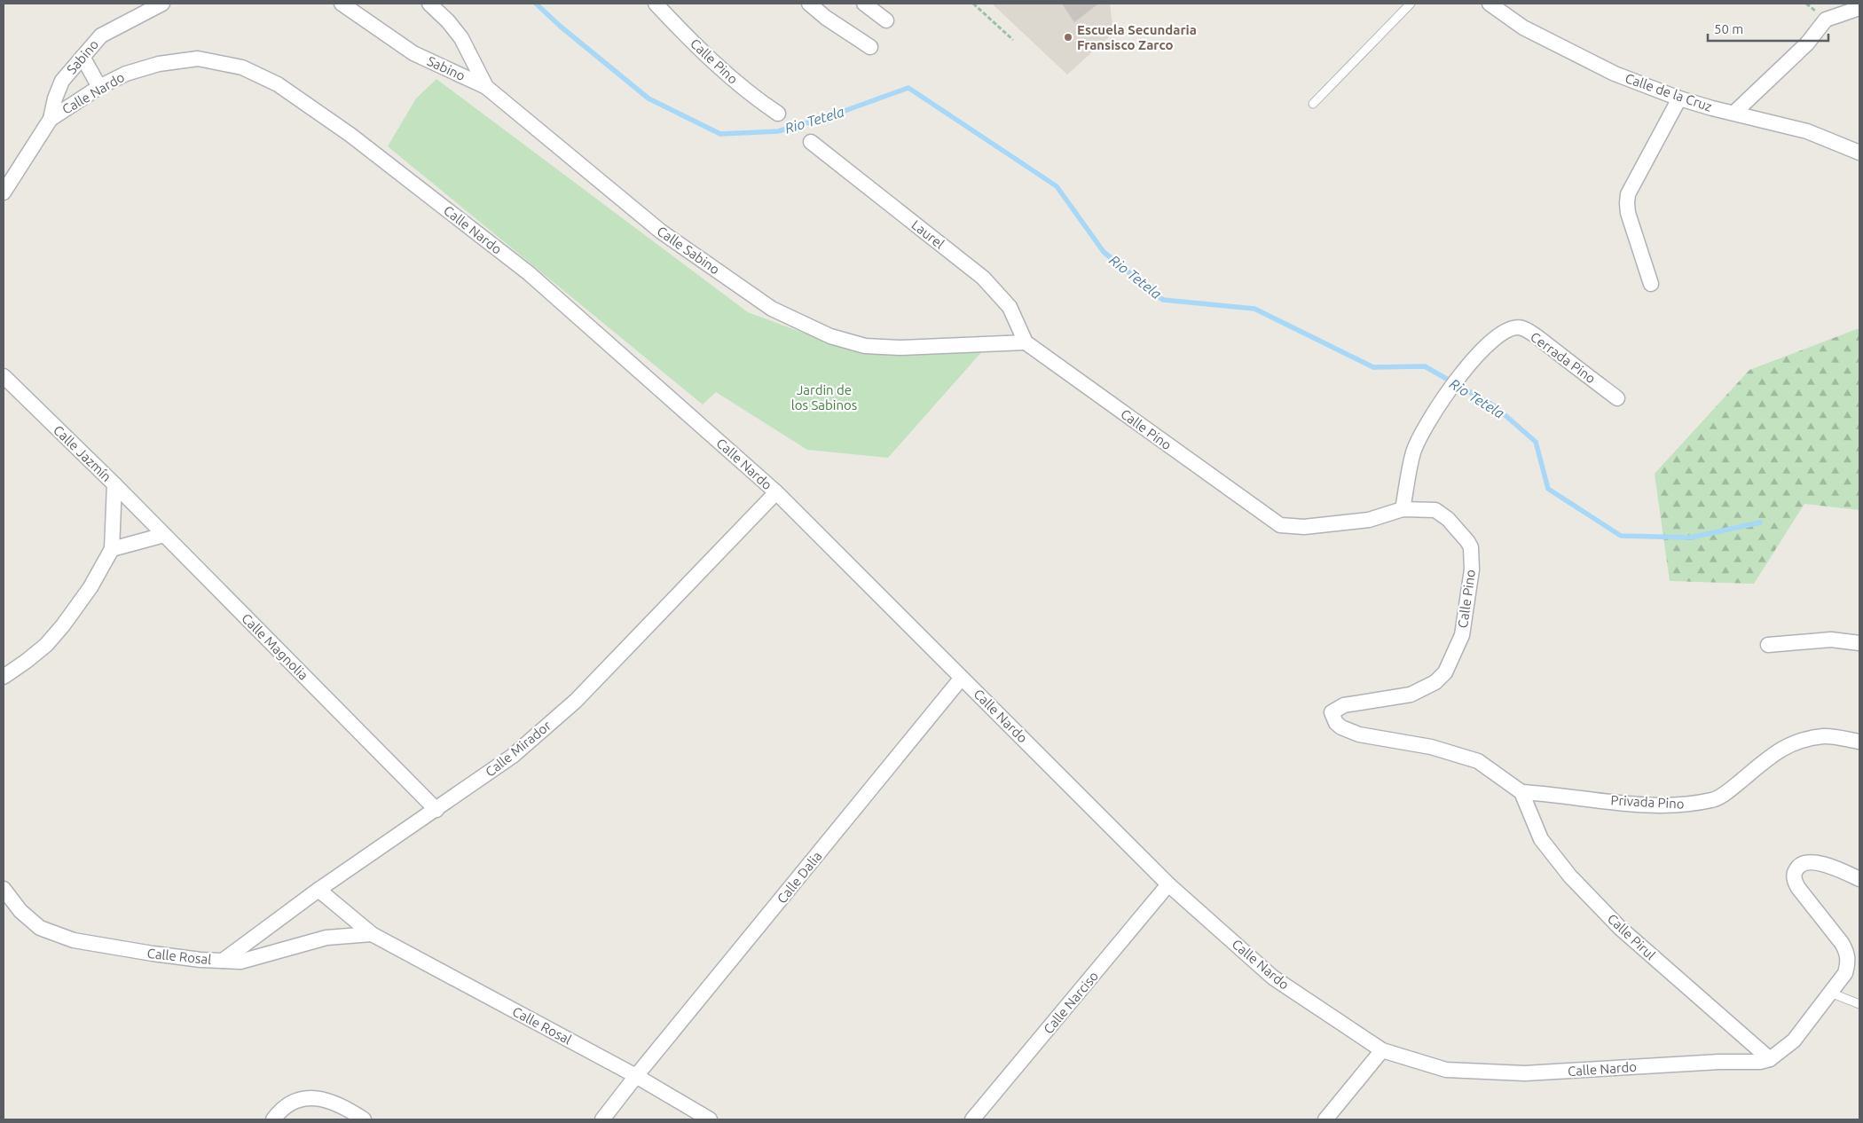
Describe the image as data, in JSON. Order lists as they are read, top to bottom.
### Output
{
  "streets": {
    "street": [
      "Sabino",
      "Calle Pino",
      "Calle de la Cruz",
      "Calle Nardo",
      "Laurel",
      "Calle Sabino",
      "Cerrada Pino",
      "Calle Jazmín",
      "Calle Magnolia",
      "Calle Mirador",
      "Privada Pino",
      "Calle Dalia",
      "Calle Pirul",
      "Calle Rosal",
      "Calle Narciso"
    ]
  },
  "crossings": [
    ["Sabino", "Calle Nardo"],
    ["Sabino", "Calle Sabino"],
    ["Calle Pino", "Laurel"],
    ["Calle Pino", "Calle Sabino"],
    ["Calle Pino", "Cerrada Pino"],
    ["Calle Pino", "Privada Pino"],
    ["Calle Pino", "Calle Pirul"],
    ["Calle Nardo", "Calle Mirador"],
    ["Calle Nardo", "Calle Dalia"],
    ["Calle Nardo", "Calle Pirul"],
    ["Calle Nardo", "Calle Narciso"],
    ["Laurel", "Calle Sabino"],
    ["Calle Jazmín", "Calle Magnolia"],
    ["Calle Magnolia", "Calle Mirador"],
    ["Calle Mirador", "Calle Rosal"],
    ["Privada Pino", "Calle Pirul"],
    ["Calle Dalia", "Calle Rosal"]
  ],
  "water": ["Rio Tetela"],
  "parks": ["Jardin de los Sabinos"],
  "places": ["Escuela Secundaria Fransisco Zarco"],
  "scale_bar": "50 m"
}
